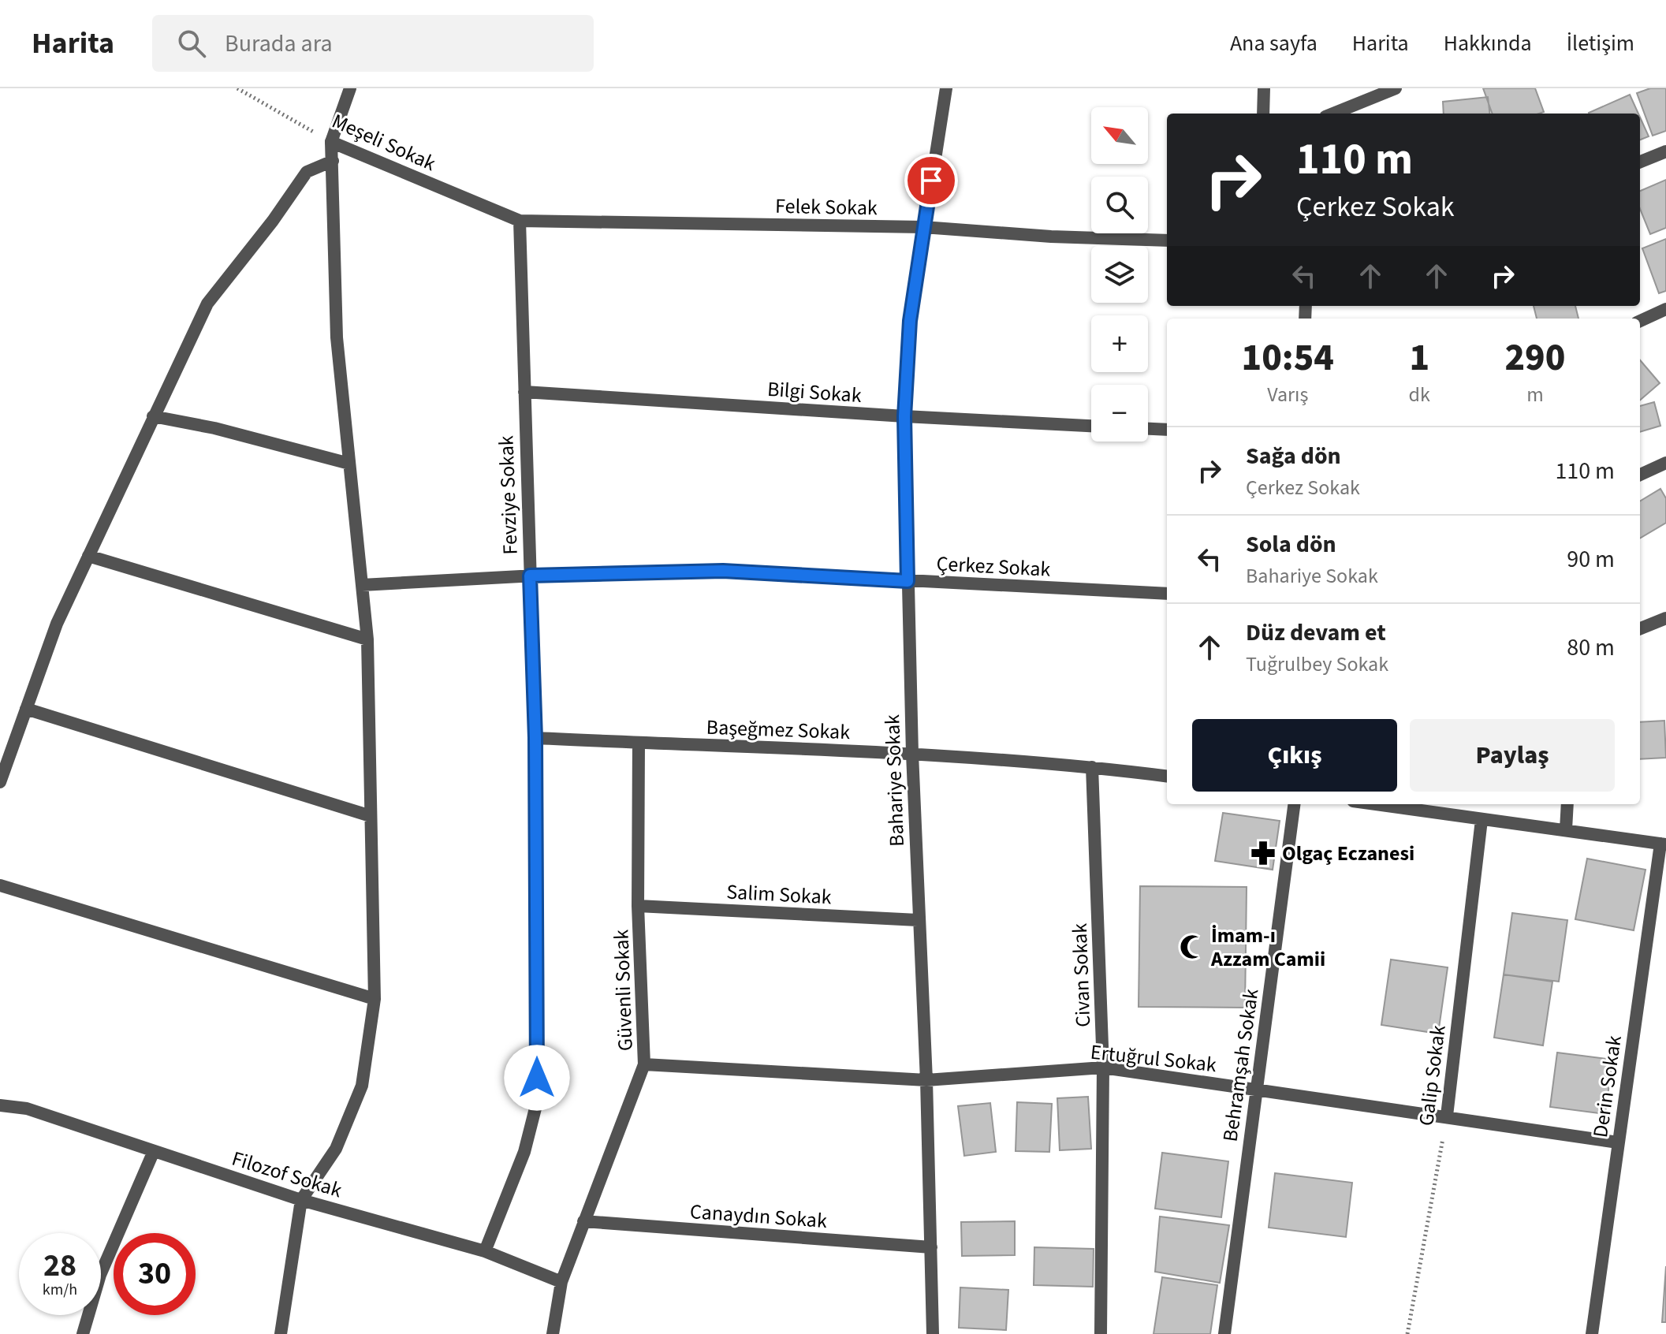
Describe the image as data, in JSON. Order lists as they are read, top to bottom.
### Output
{
  "streets": {
    "street": [
      "Meşeli Sokak",
      "Felek Sokak",
      "Bilgi Sokak",
      "Fevziye Sokak",
      "Çerkez Sokak",
      "Başeğmez Sokak",
      "Bahariye Sokak",
      "Salim Sokak",
      "Civan Sokak",
      "Güvenli Sokak",
      "Ertuğrul Sokak",
      "Behramşah Sokak",
      "Galip Sokak",
      "Derin Sokak",
      "Filozof Sokak",
      "Canaydın Sokak"
    ]
  },
  "crossings": [
    ["Meşeli Sokak", "Felek Sokak"],
    ["Meşeli Sokak", "Fevziye Sokak"],
    ["Felek Sokak", "Fevziye Sokak"],
    ["Felek Sokak", "Bahariye Sokak"],
    ["Bilgi Sokak", "Fevziye Sokak"],
    ["Bilgi Sokak", "Bahariye Sokak"],
    ["Fevziye Sokak", "Çerkez Sokak"],
    ["Fevziye Sokak", "Başeğmez Sokak"],
    ["Fevziye Sokak", "Filozof Sokak"],
    ["Çerkez Sokak", "Bahariye Sokak"],
    ["Başeğmez Sokak", "Bahariye Sokak"],
    ["Başeğmez Sokak", "Civan Sokak"],
    ["Başeğmez Sokak", "Güvenli Sokak"],
    ["Bahariye Sokak", "Salim Sokak"],
    ["Bahariye Sokak", "Ertuğrul Sokak"],
    ["Bahariye Sokak", "Canaydın Sokak"],
    ["Salim Sokak", "Güvenli Sokak"],
    ["Civan Sokak", "Ertuğrul Sokak"],
    ["Güvenli Sokak", "Ertuğrul Sokak"],
    ["Güvenli Sokak", "Filozof Sokak"],
    ["Güvenli Sokak", "Canaydın Sokak"],
    ["Ertuğrul Sokak", "Behramşah Sokak"],
    ["Ertuğrul Sokak", "Galip Sokak"],
    ["Ertuğrul Sokak", "Derin Sokak"]
  ],
  "places": {
    "pharmacy": ["Olgaç Eczanesi"],
    "mosque": ["İmam-ı Azzam Camii"]
  },
  "north": "top left",
  "page": {
    "header": "Harita",
    "search": "Burada ara",
    "nav": [
      "Ana sayfa",
      "Harita",
      "Hakkında",
      "İletişim"
    ],
    "map_buttons": ["+", "−"],
    "turn": ["110 m", "Çerkez Sokak"],
    "eta": [
      "10:54",
      "Varış",
      "1",
      "dk",
      "290",
      "m"
    ],
    "list": [
      {
        "name": "Sağa dön",
        "note": "Çerkez Sokak",
        "value": "110 m"
      },
      {
        "name": "Sola dön",
        "note": "Bahariye Sokak",
        "value": "90 m"
      },
      {
        "name": "Düz devam et",
        "note": "Tuğrulbey Sokak",
        "value": "80 m"
      }
    ],
    "buttons": ["Çıkış", "Paylaş"],
    "speed": "28 km/h",
    "limit": "30"
  }
}
